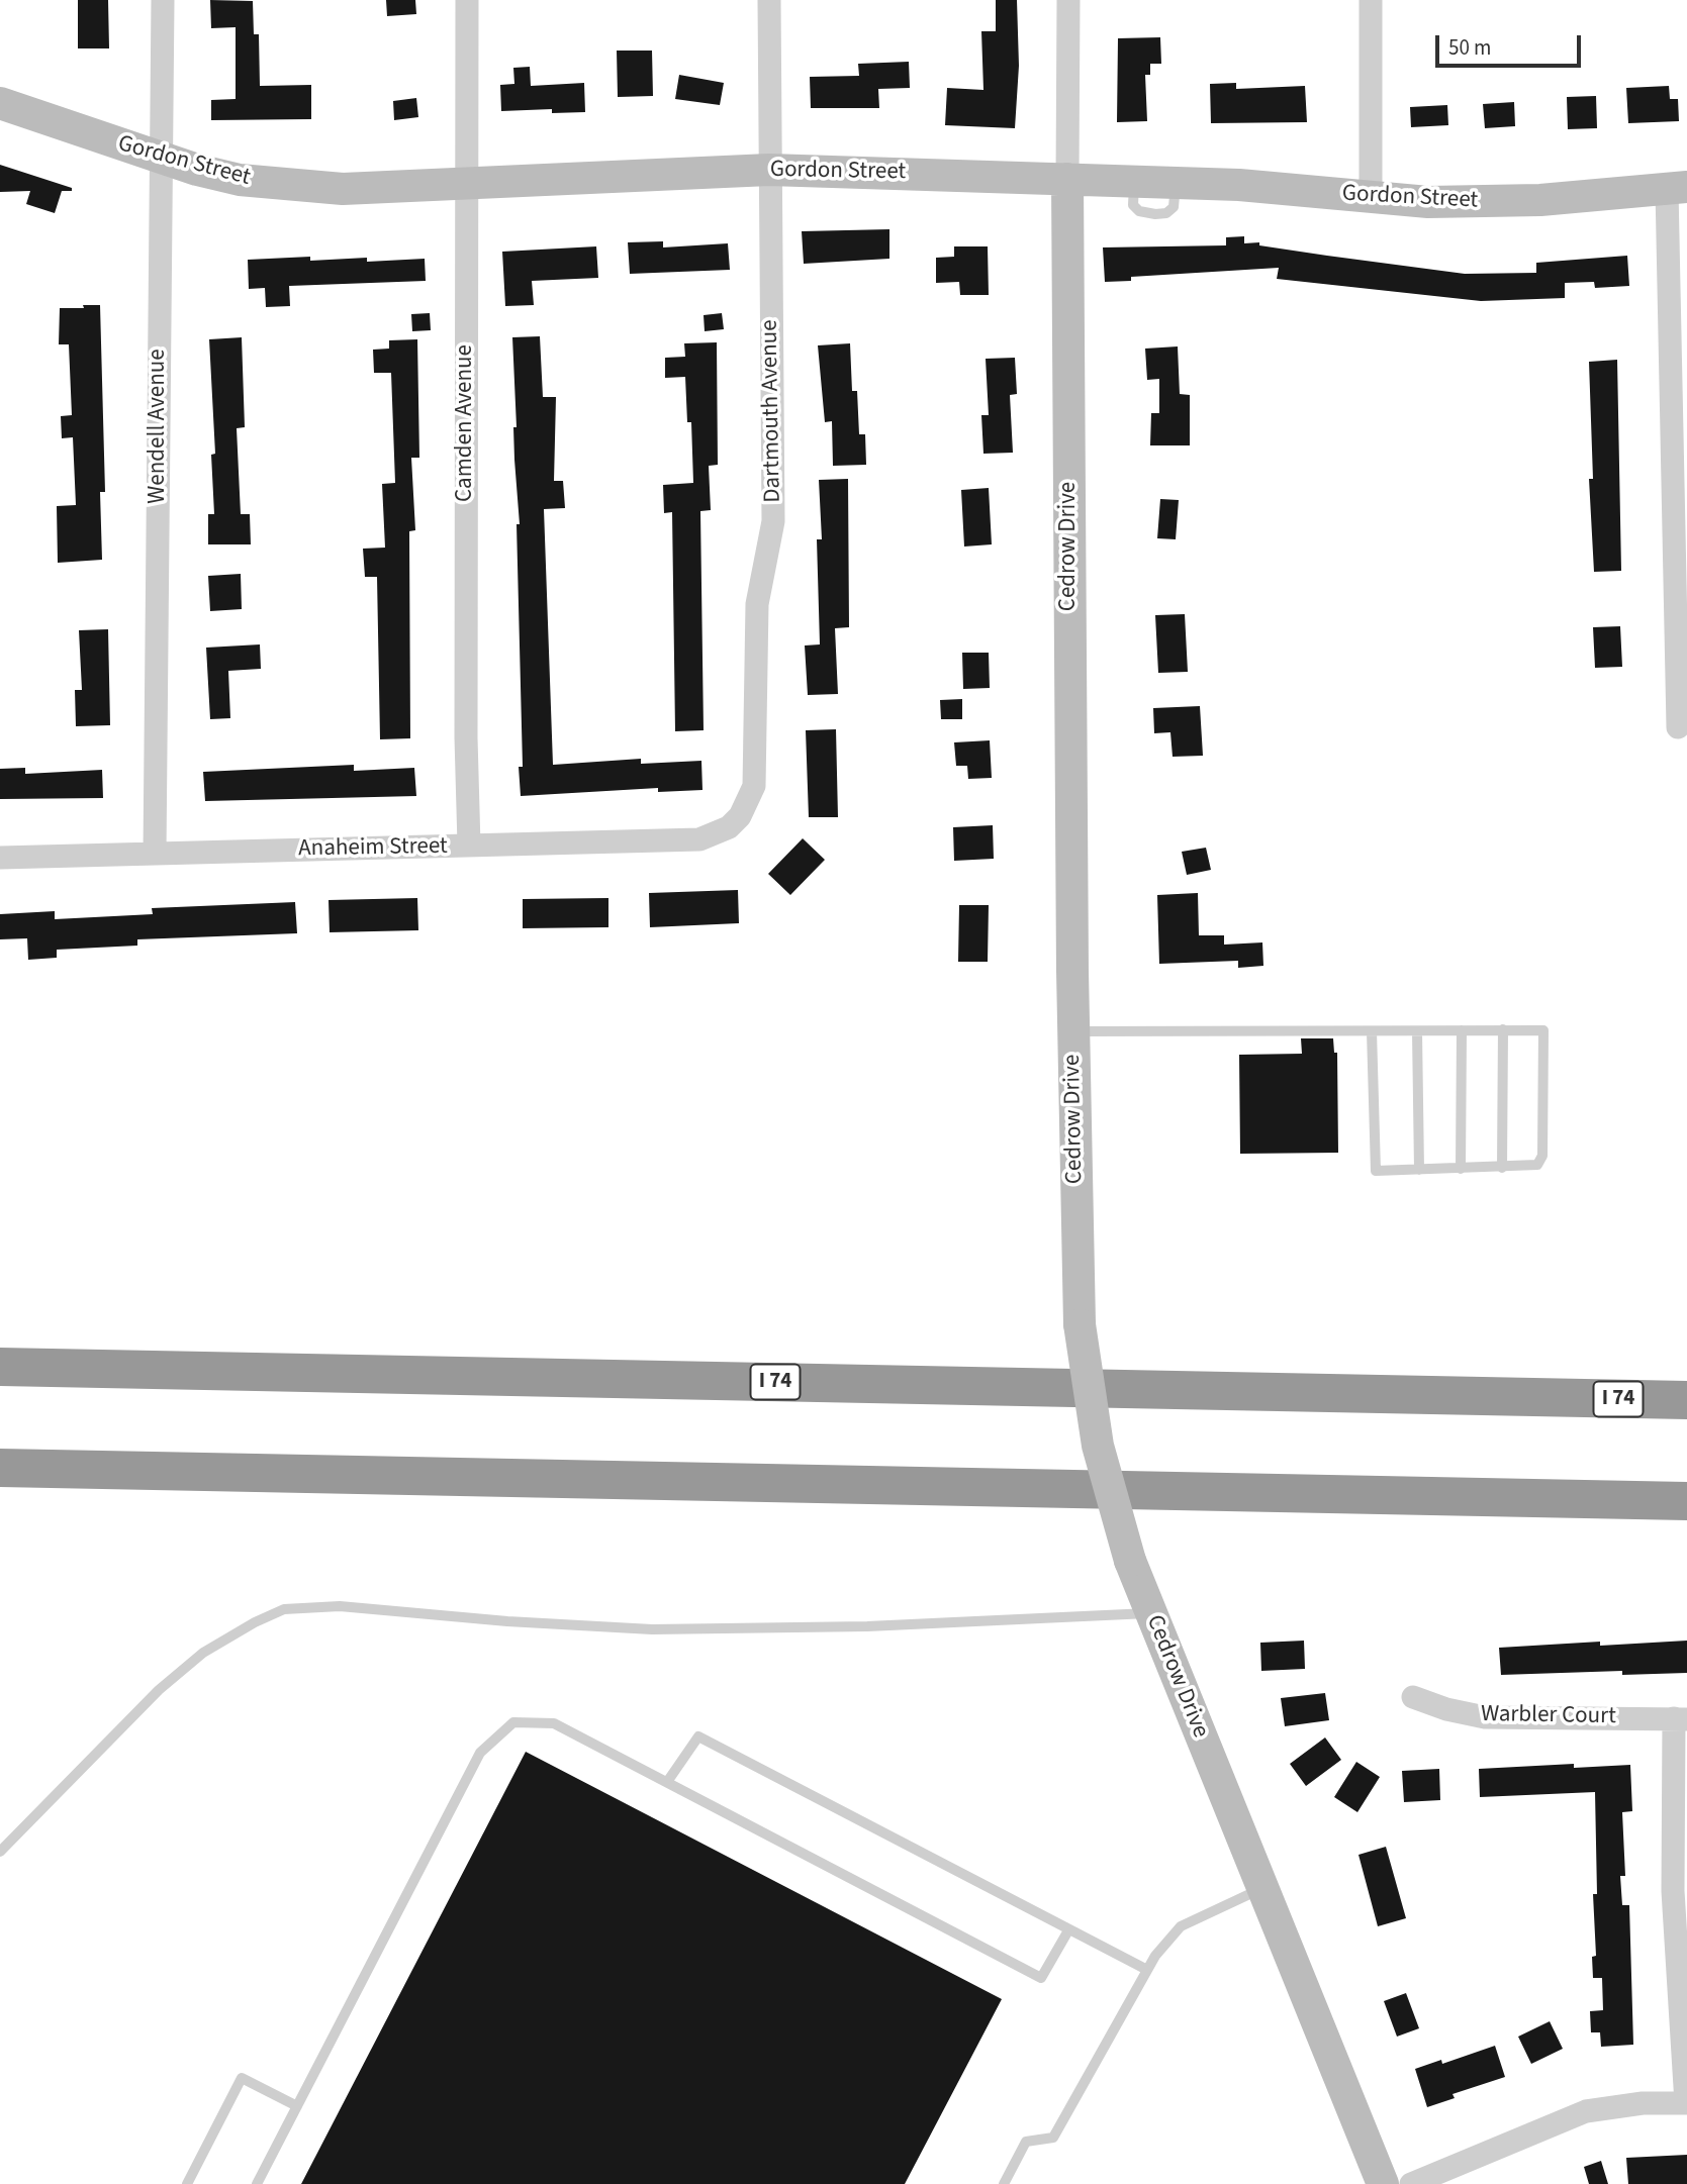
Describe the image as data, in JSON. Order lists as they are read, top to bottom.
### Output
{
  "streets": {
    "highway": ["I 74"],
    "street": [
      "Gordon Street",
      "Dartmouth Avenue",
      "Camden Avenue",
      "Wendell Avenue",
      "Cedrow Drive",
      "Anaheim Street",
      "Warbler Court"
    ]
  },
  "crossings": [
    ["Gordon Street", "Dartmouth Avenue"],
    ["Gordon Street", "Camden Avenue"],
    ["Gordon Street", "Wendell Avenue"],
    ["Gordon Street", "Cedrow Drive"],
    ["Dartmouth Avenue", "Anaheim Street"],
    ["Camden Avenue", "Anaheim Street"],
    ["Wendell Avenue", "Anaheim Street"]
  ],
  "scale_bar": "50 m"
}
